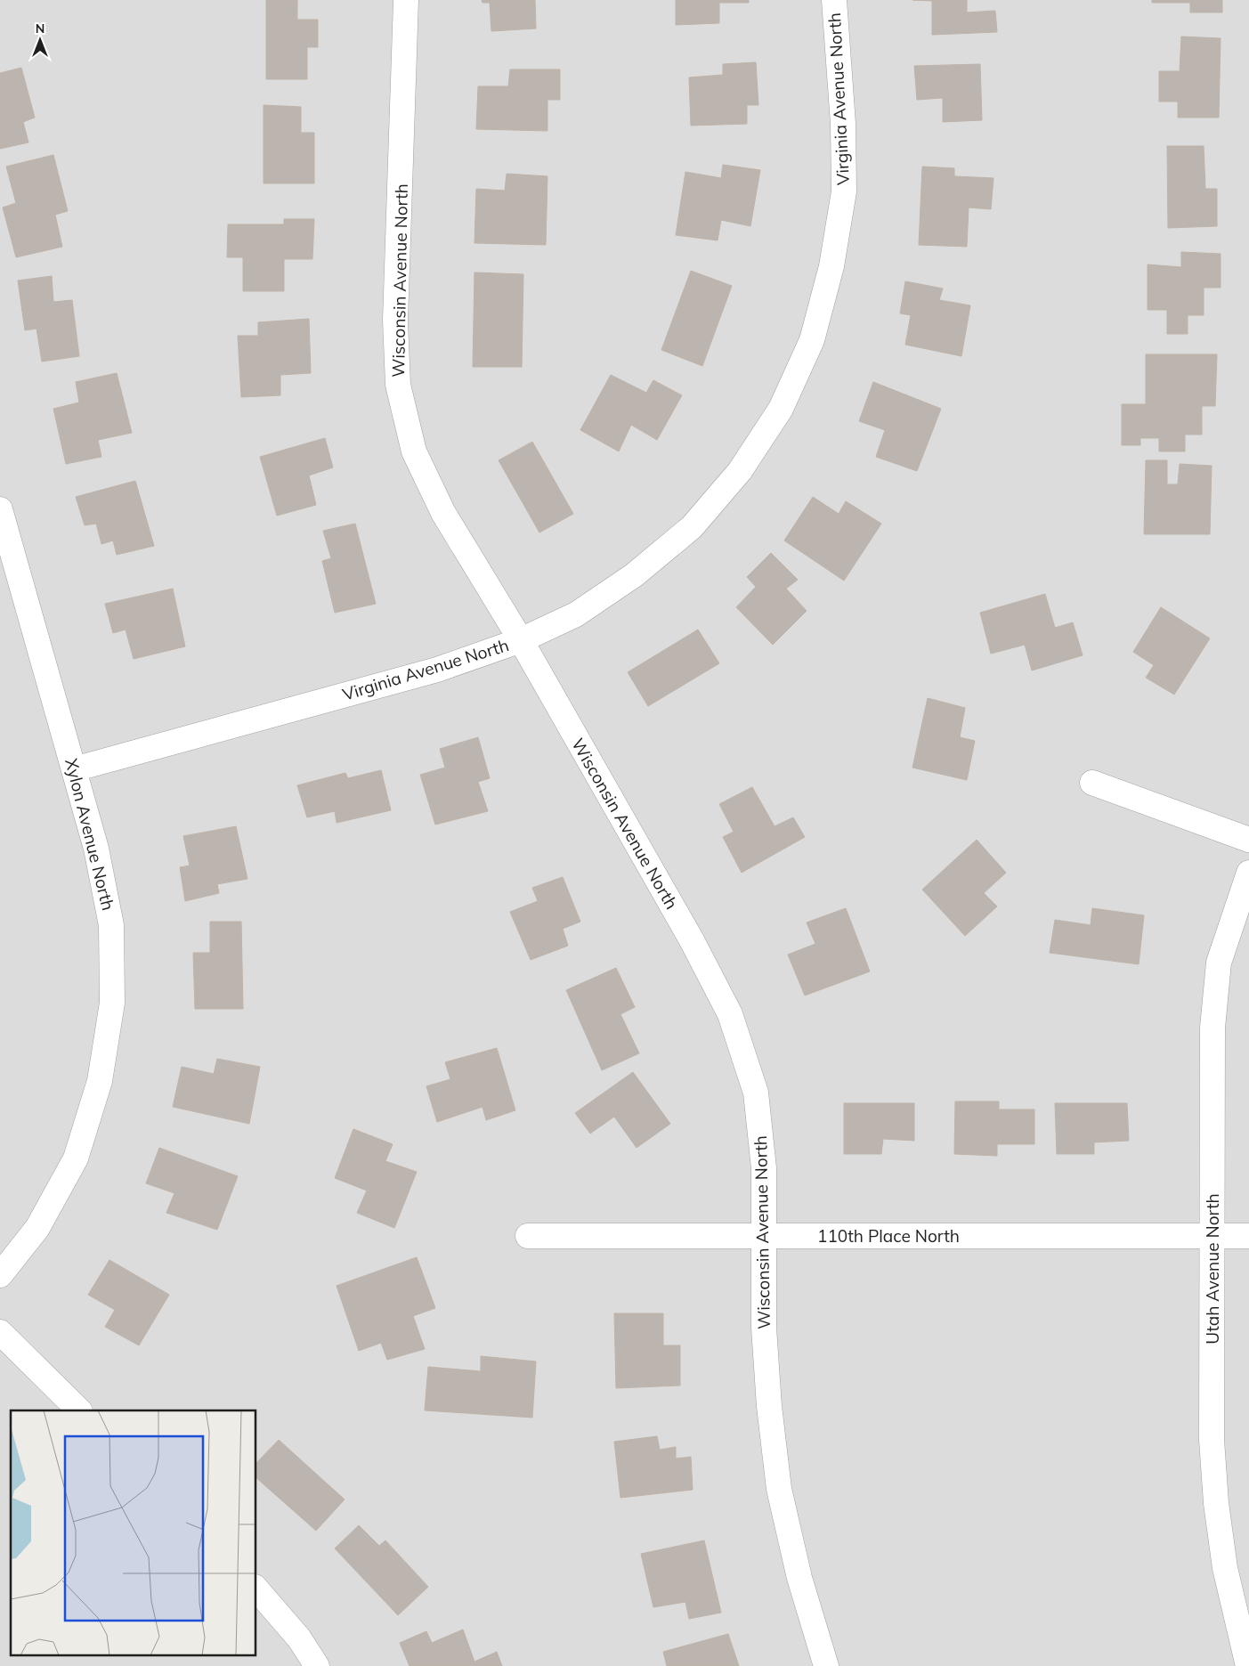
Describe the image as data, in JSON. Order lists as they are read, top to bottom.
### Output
{
  "streets": {
    "street": [
      "Virginia Avenue North",
      "Wisconsin Avenue North",
      "Xylon Avenue North",
      "110th Place North",
      "Utah Avenue North"
    ]
  },
  "crossings": [
    ["Virginia Avenue North", "Wisconsin Avenue North"],
    ["Virginia Avenue North", "Xylon Avenue North"],
    ["Wisconsin Avenue North", "110th Place North"],
    ["110th Place North", "Utah Avenue North"]
  ],
  "north": "top"
}
